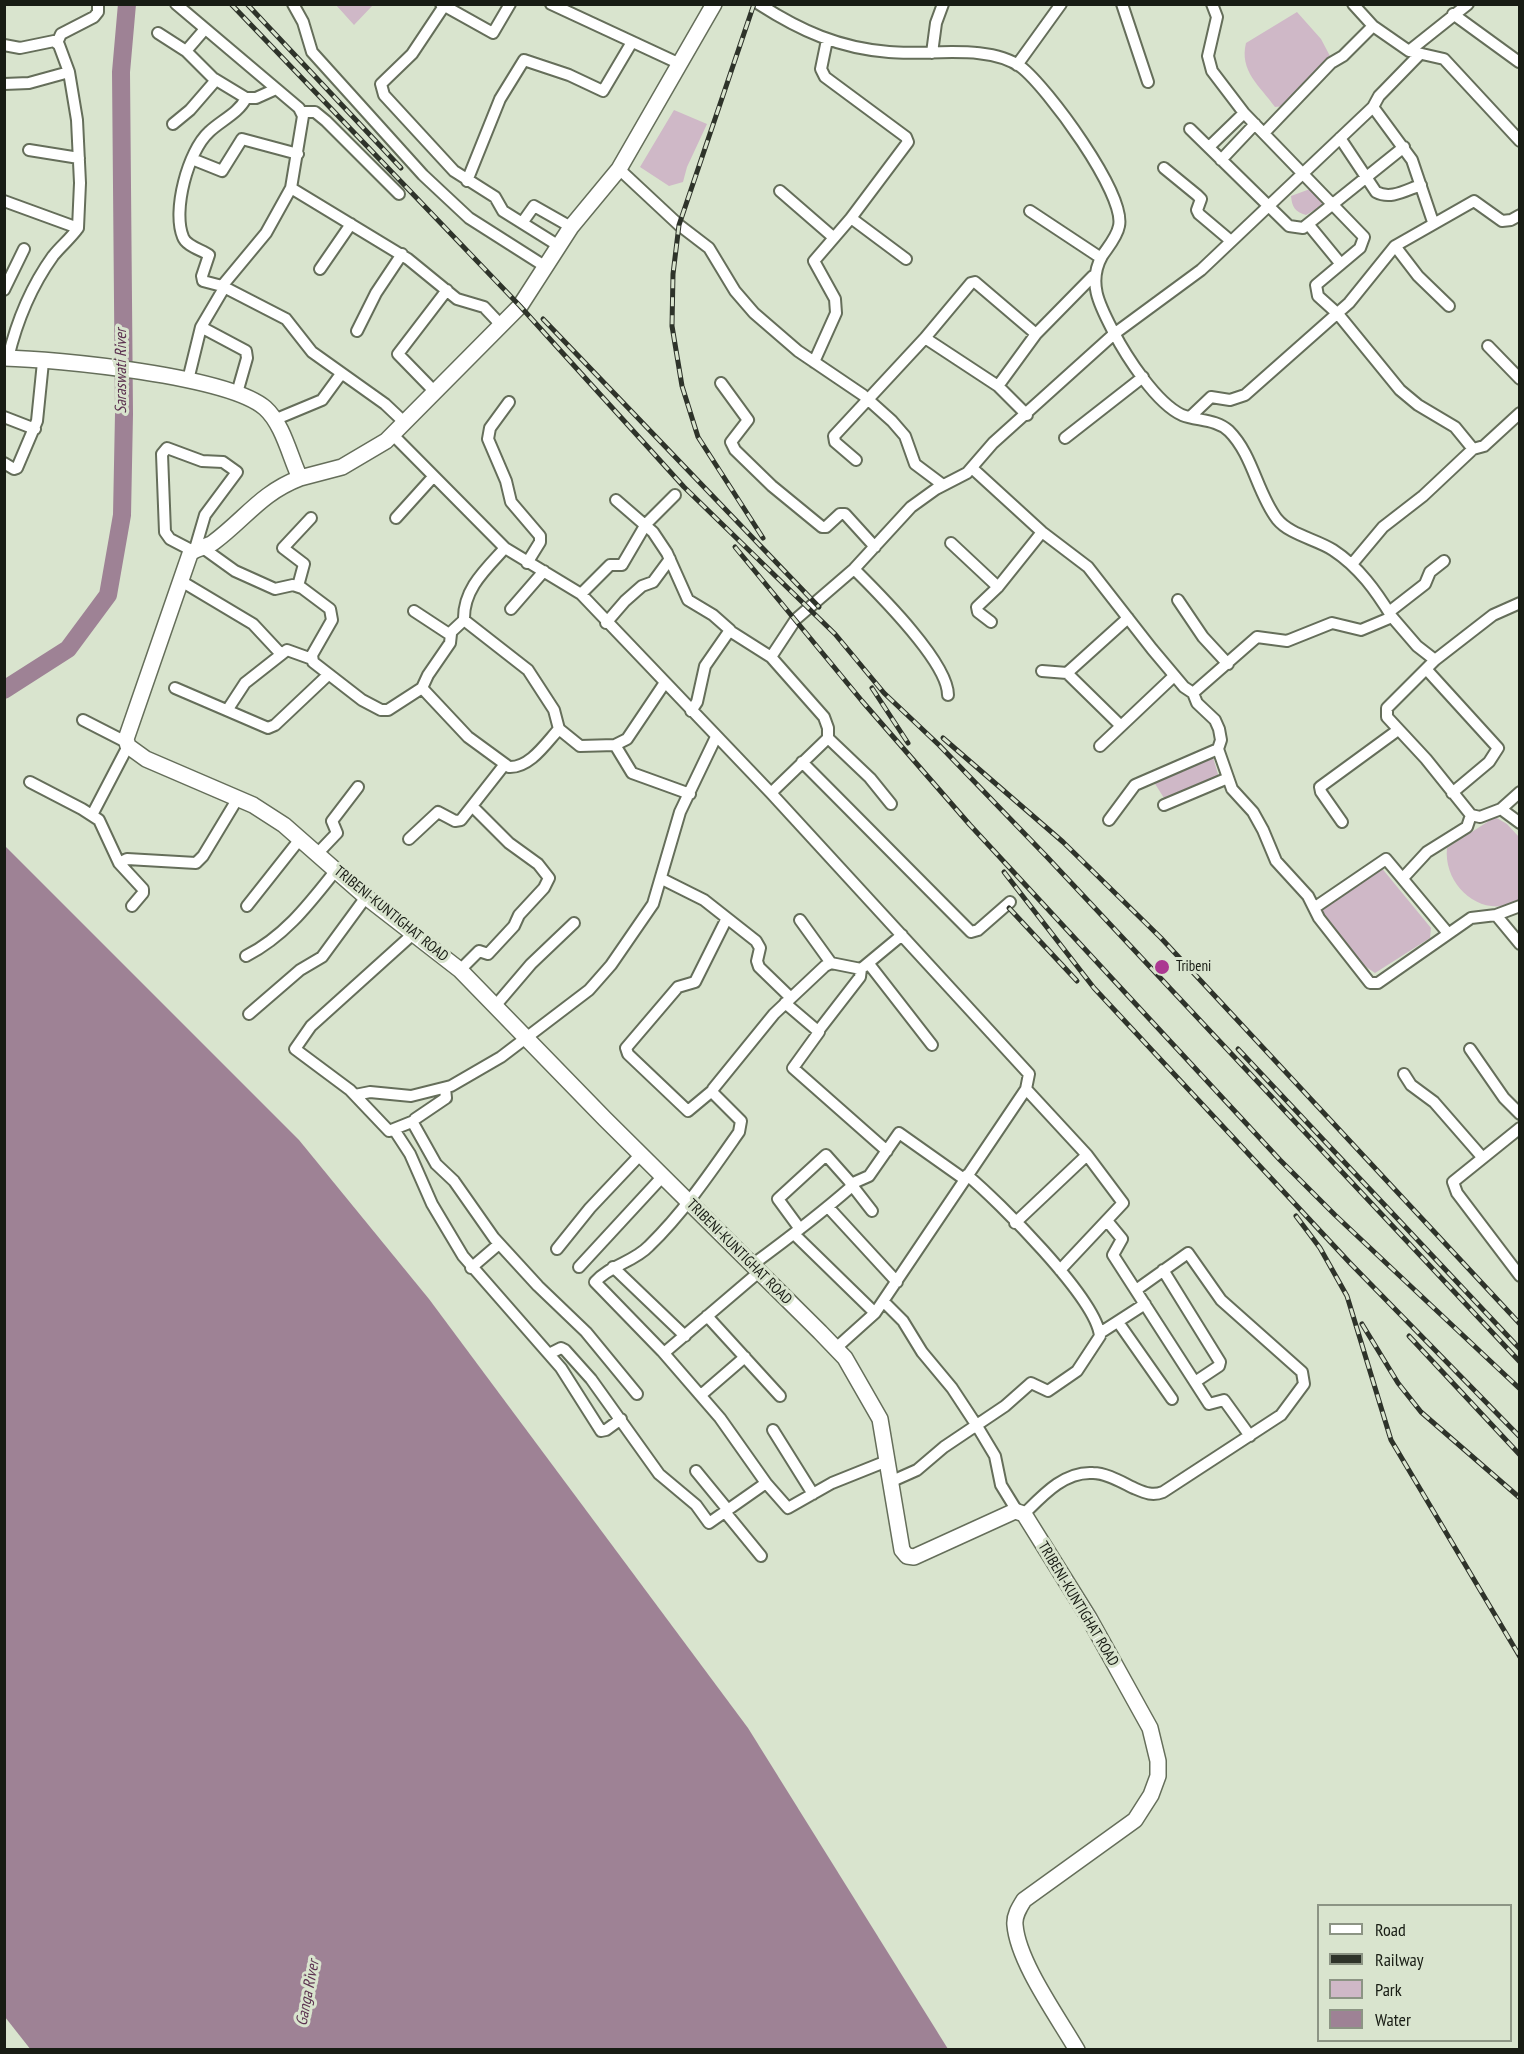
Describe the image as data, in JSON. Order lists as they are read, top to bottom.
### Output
{
  "streets": {
    "main road": ["TRIBENI-KUNTIGHAT ROAD"]
  },
  "water": ["Saraswati River", "Ganga River"],
  "places": ["Tribeni"],
  "legend": [
    "Road",
    "Railway",
    "Park",
    "Water"
  ]
}
